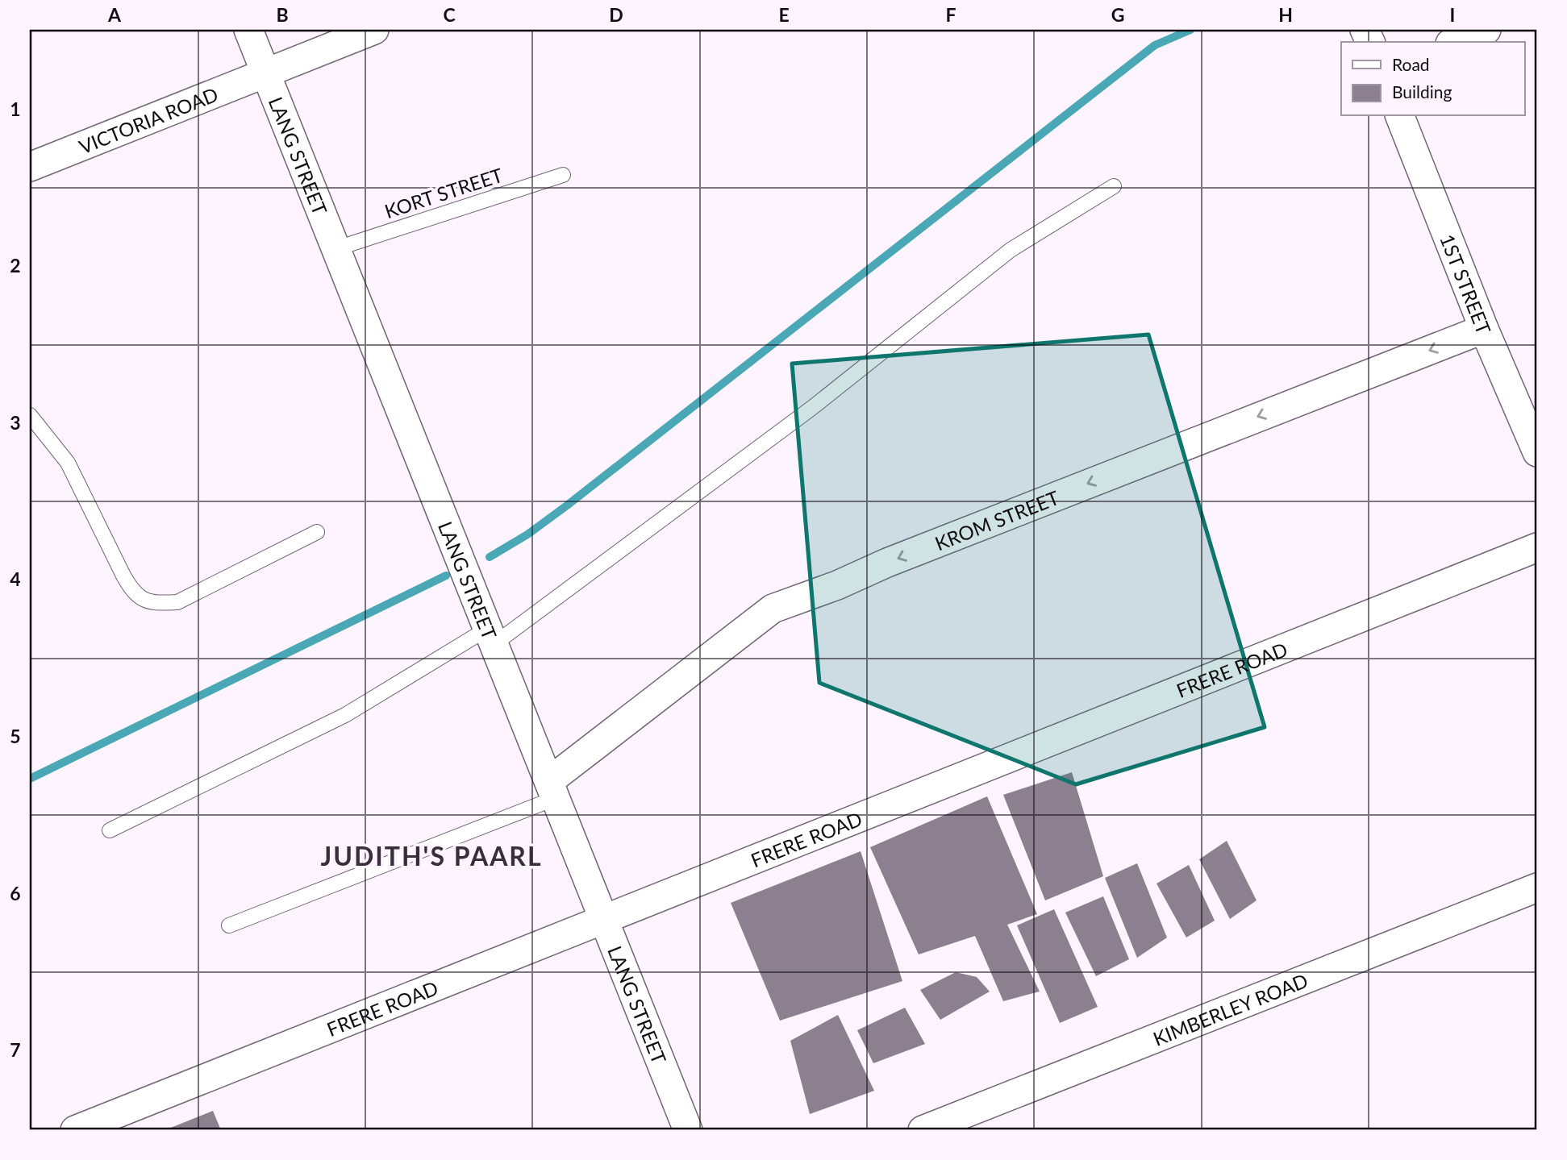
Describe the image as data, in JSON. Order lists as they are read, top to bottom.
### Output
{
  "streets": {
    "street": [
      "VICTORIA ROAD",
      "LANG STREET",
      "1ST STREET",
      "KROM STREET",
      "FRERE ROAD",
      "KIMBERLEY ROAD"
    ],
    "lane": ["KORT STREET"]
  },
  "crossings": [
    ["VICTORIA ROAD", "LANG STREET"],
    ["LANG STREET", "KORT STREET"],
    ["LANG STREET", "KROM STREET"],
    ["LANG STREET", "FRERE ROAD"],
    ["1ST STREET", "KROM STREET"]
  ],
  "one_way": ["KROM STREET"],
  "districts": ["JUDITH'S PAARL"],
  "legend": ["Road", "Building"],
  "grid": {
    "columns": [
      "A",
      "B",
      "C",
      "D",
      "E",
      "F",
      "G",
      "H",
      "I"
    ],
    "rows": [
      "1",
      "2",
      "3",
      "4",
      "5",
      "6",
      "7"
    ]
  }
}
